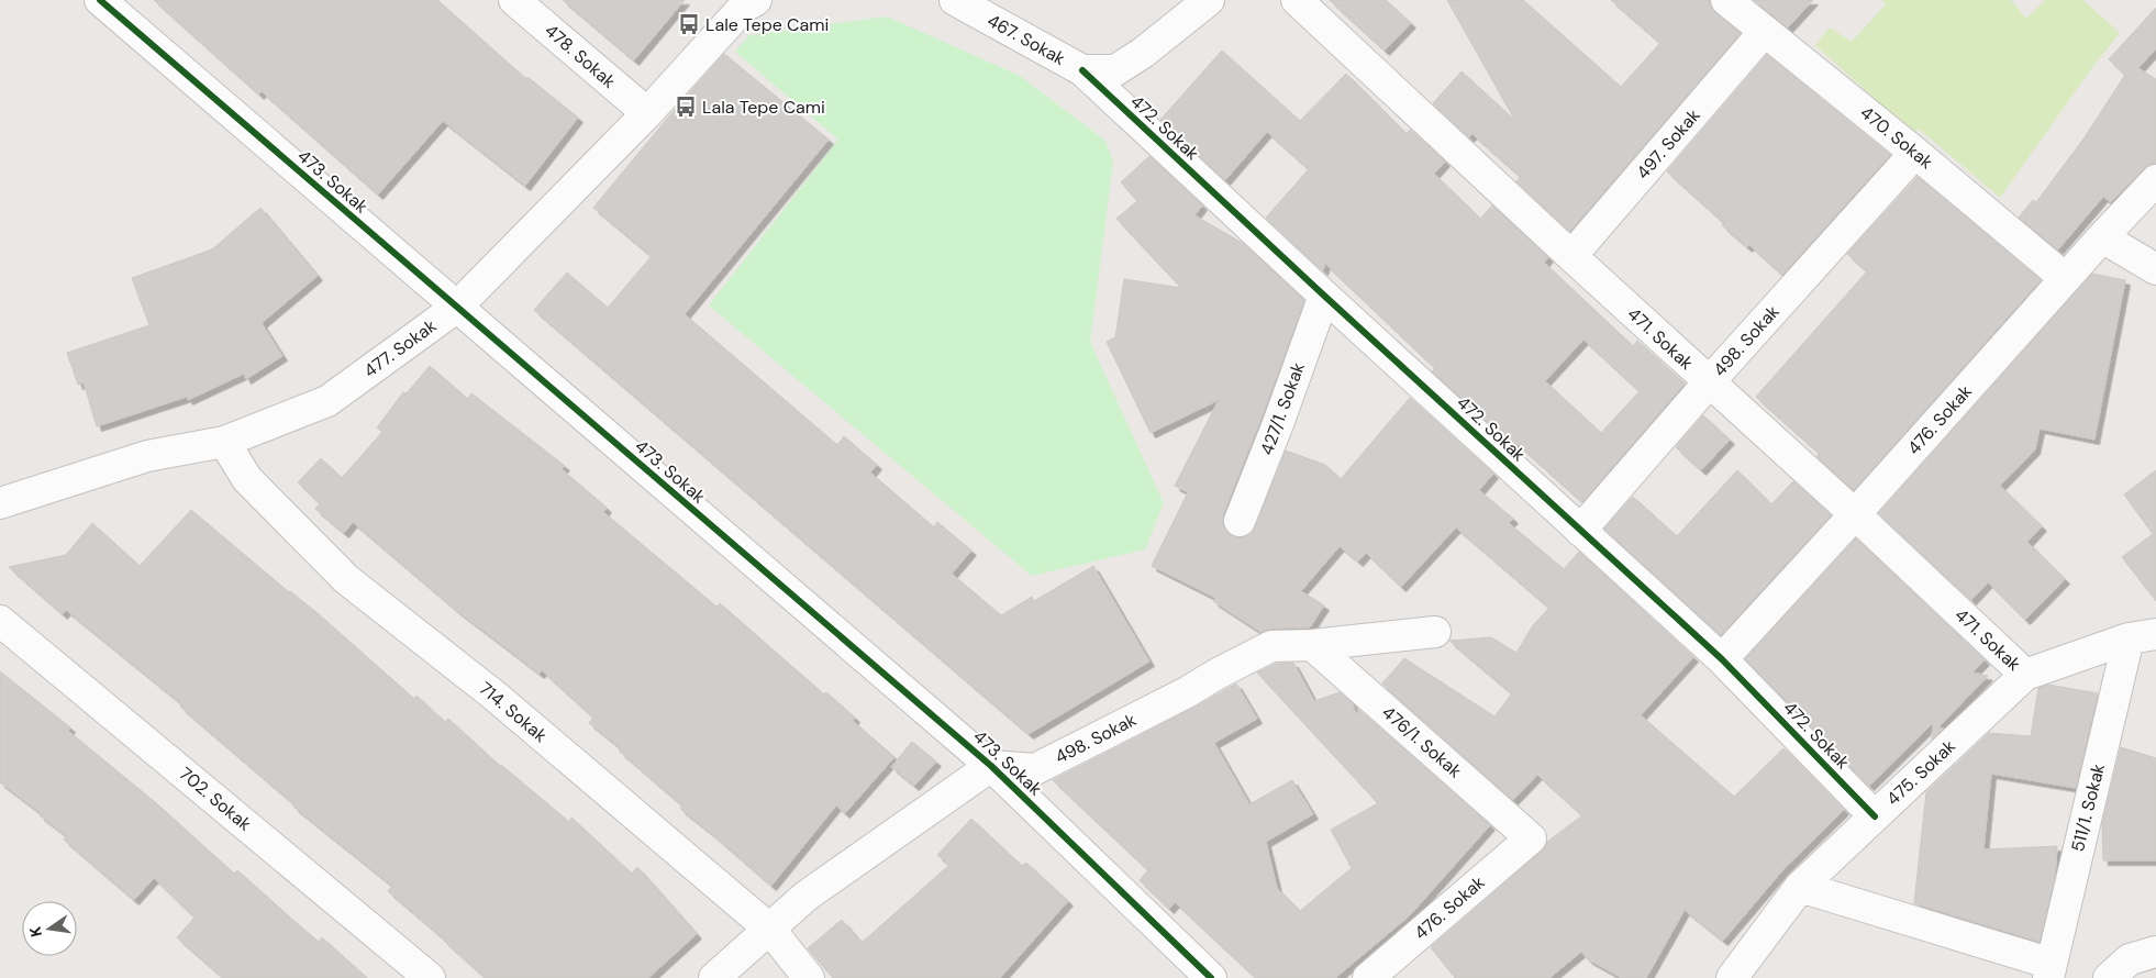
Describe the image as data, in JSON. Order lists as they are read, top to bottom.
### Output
{
  "streets": {
    "street": [
      "467. Sokak",
      "478. Sokak",
      "472. Sokak",
      "470. Sokak",
      "497. Sokak",
      "473. Sokak",
      "471. Sokak",
      "498. Sokak",
      "477. Sokak",
      "427/1. Sokak",
      "476. Sokak",
      "714. Sokak",
      "476/1. Sokak",
      "475. Sokak",
      "702. Sokak",
      "511/1. Sokak"
    ]
  },
  "crossings": [
    ["467. Sokak", "472. Sokak"],
    ["478. Sokak", "477. Sokak"],
    ["472. Sokak", "498. Sokak"],
    ["472. Sokak", "427/1. Sokak"],
    ["472. Sokak", "476. Sokak"],
    ["472. Sokak", "475. Sokak"],
    ["470. Sokak", "497. Sokak"],
    ["470. Sokak", "498. Sokak"],
    ["470. Sokak", "476. Sokak"],
    ["497. Sokak", "471. Sokak"],
    ["473. Sokak", "498. Sokak"],
    ["473. Sokak", "477. Sokak"],
    ["471. Sokak", "498. Sokak"],
    ["471. Sokak", "476. Sokak"],
    ["471. Sokak", "475. Sokak"],
    ["498. Sokak", "476/1. Sokak"],
    ["477. Sokak", "714. Sokak"],
    ["476. Sokak", "476/1. Sokak"],
    ["475. Sokak", "511/1. Sokak"]
  ],
  "places": {
    "bus stop": ["Lale Tepe Cami", "Lala Tepe Cami"]
  },
  "north": "left"
}
